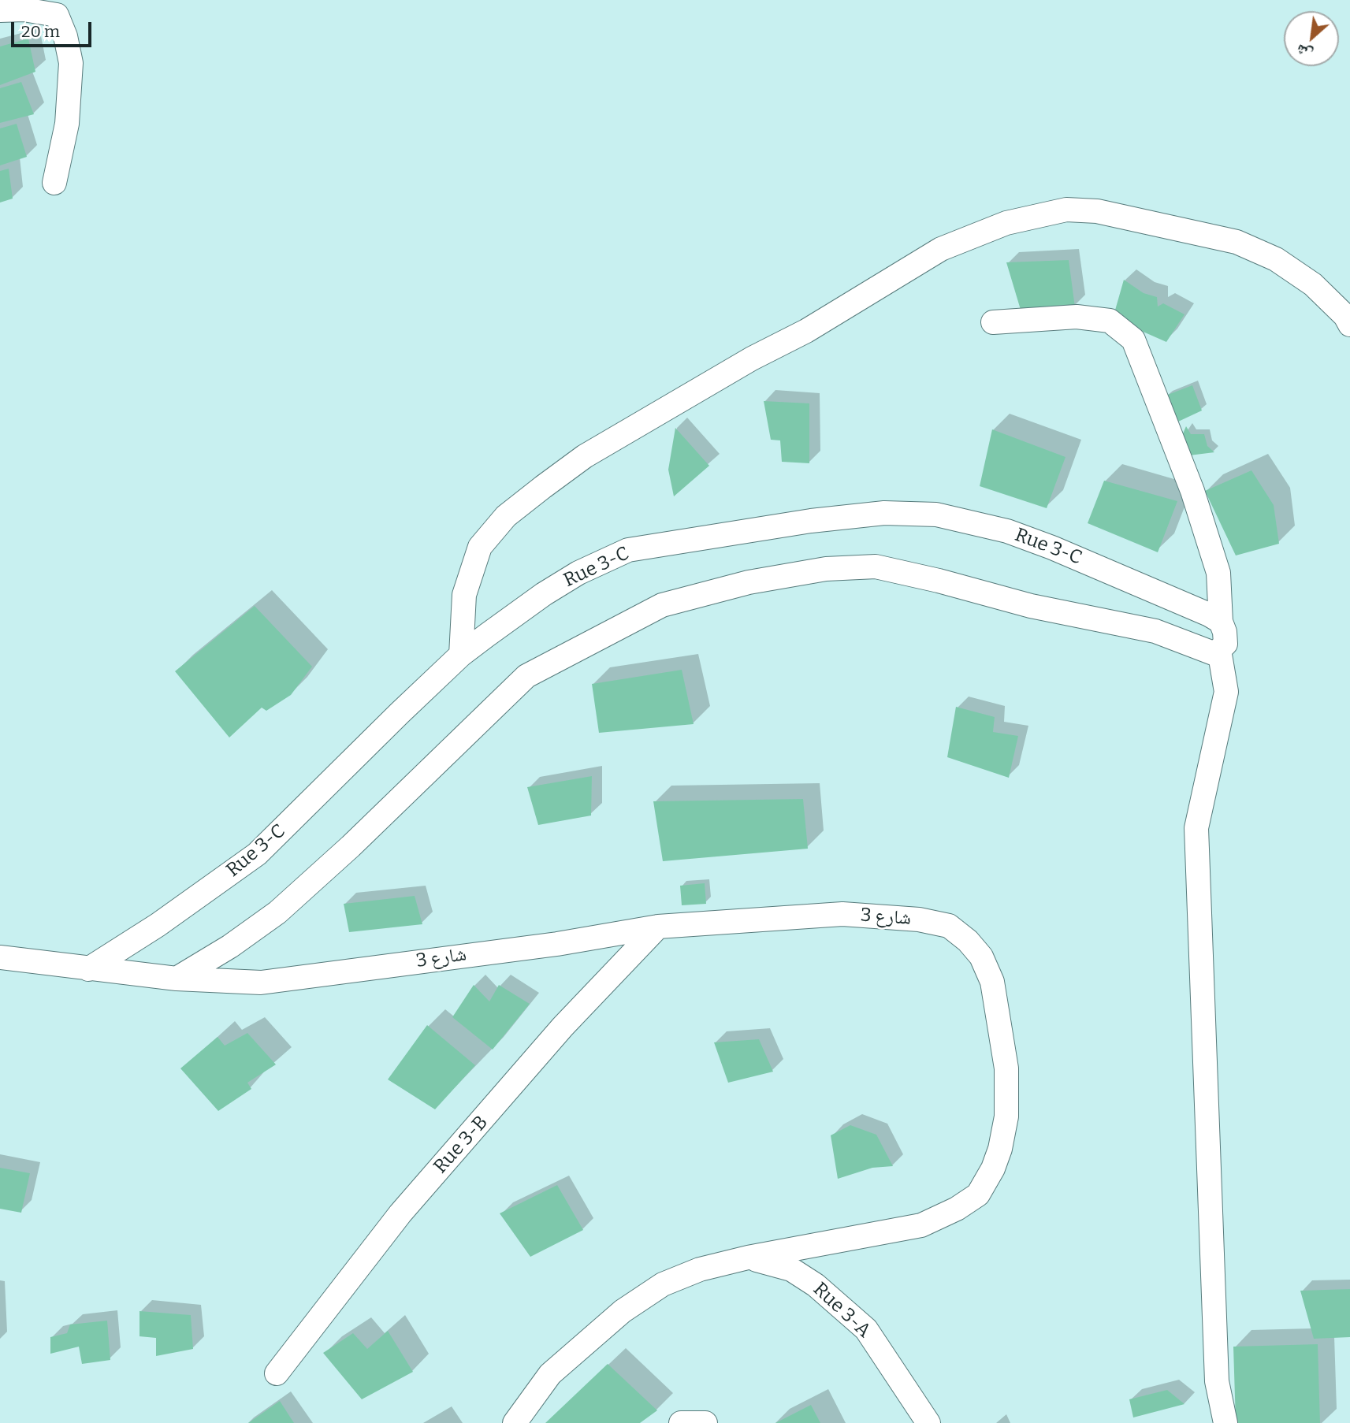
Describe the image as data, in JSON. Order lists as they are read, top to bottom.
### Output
{
  "streets": {
    "street": [
      "Rue 3-C",
      "شارع 3",
      "Rue 3-B",
      "Rue 3-A"
    ]
  },
  "crossings": [
    ["Rue 3-C", "شارع 3"],
    ["شارع 3", "Rue 3-B"],
    ["شارع 3", "Rue 3-A"]
  ],
  "scale_bar": "20 m",
  "north": "bottom left"
}
